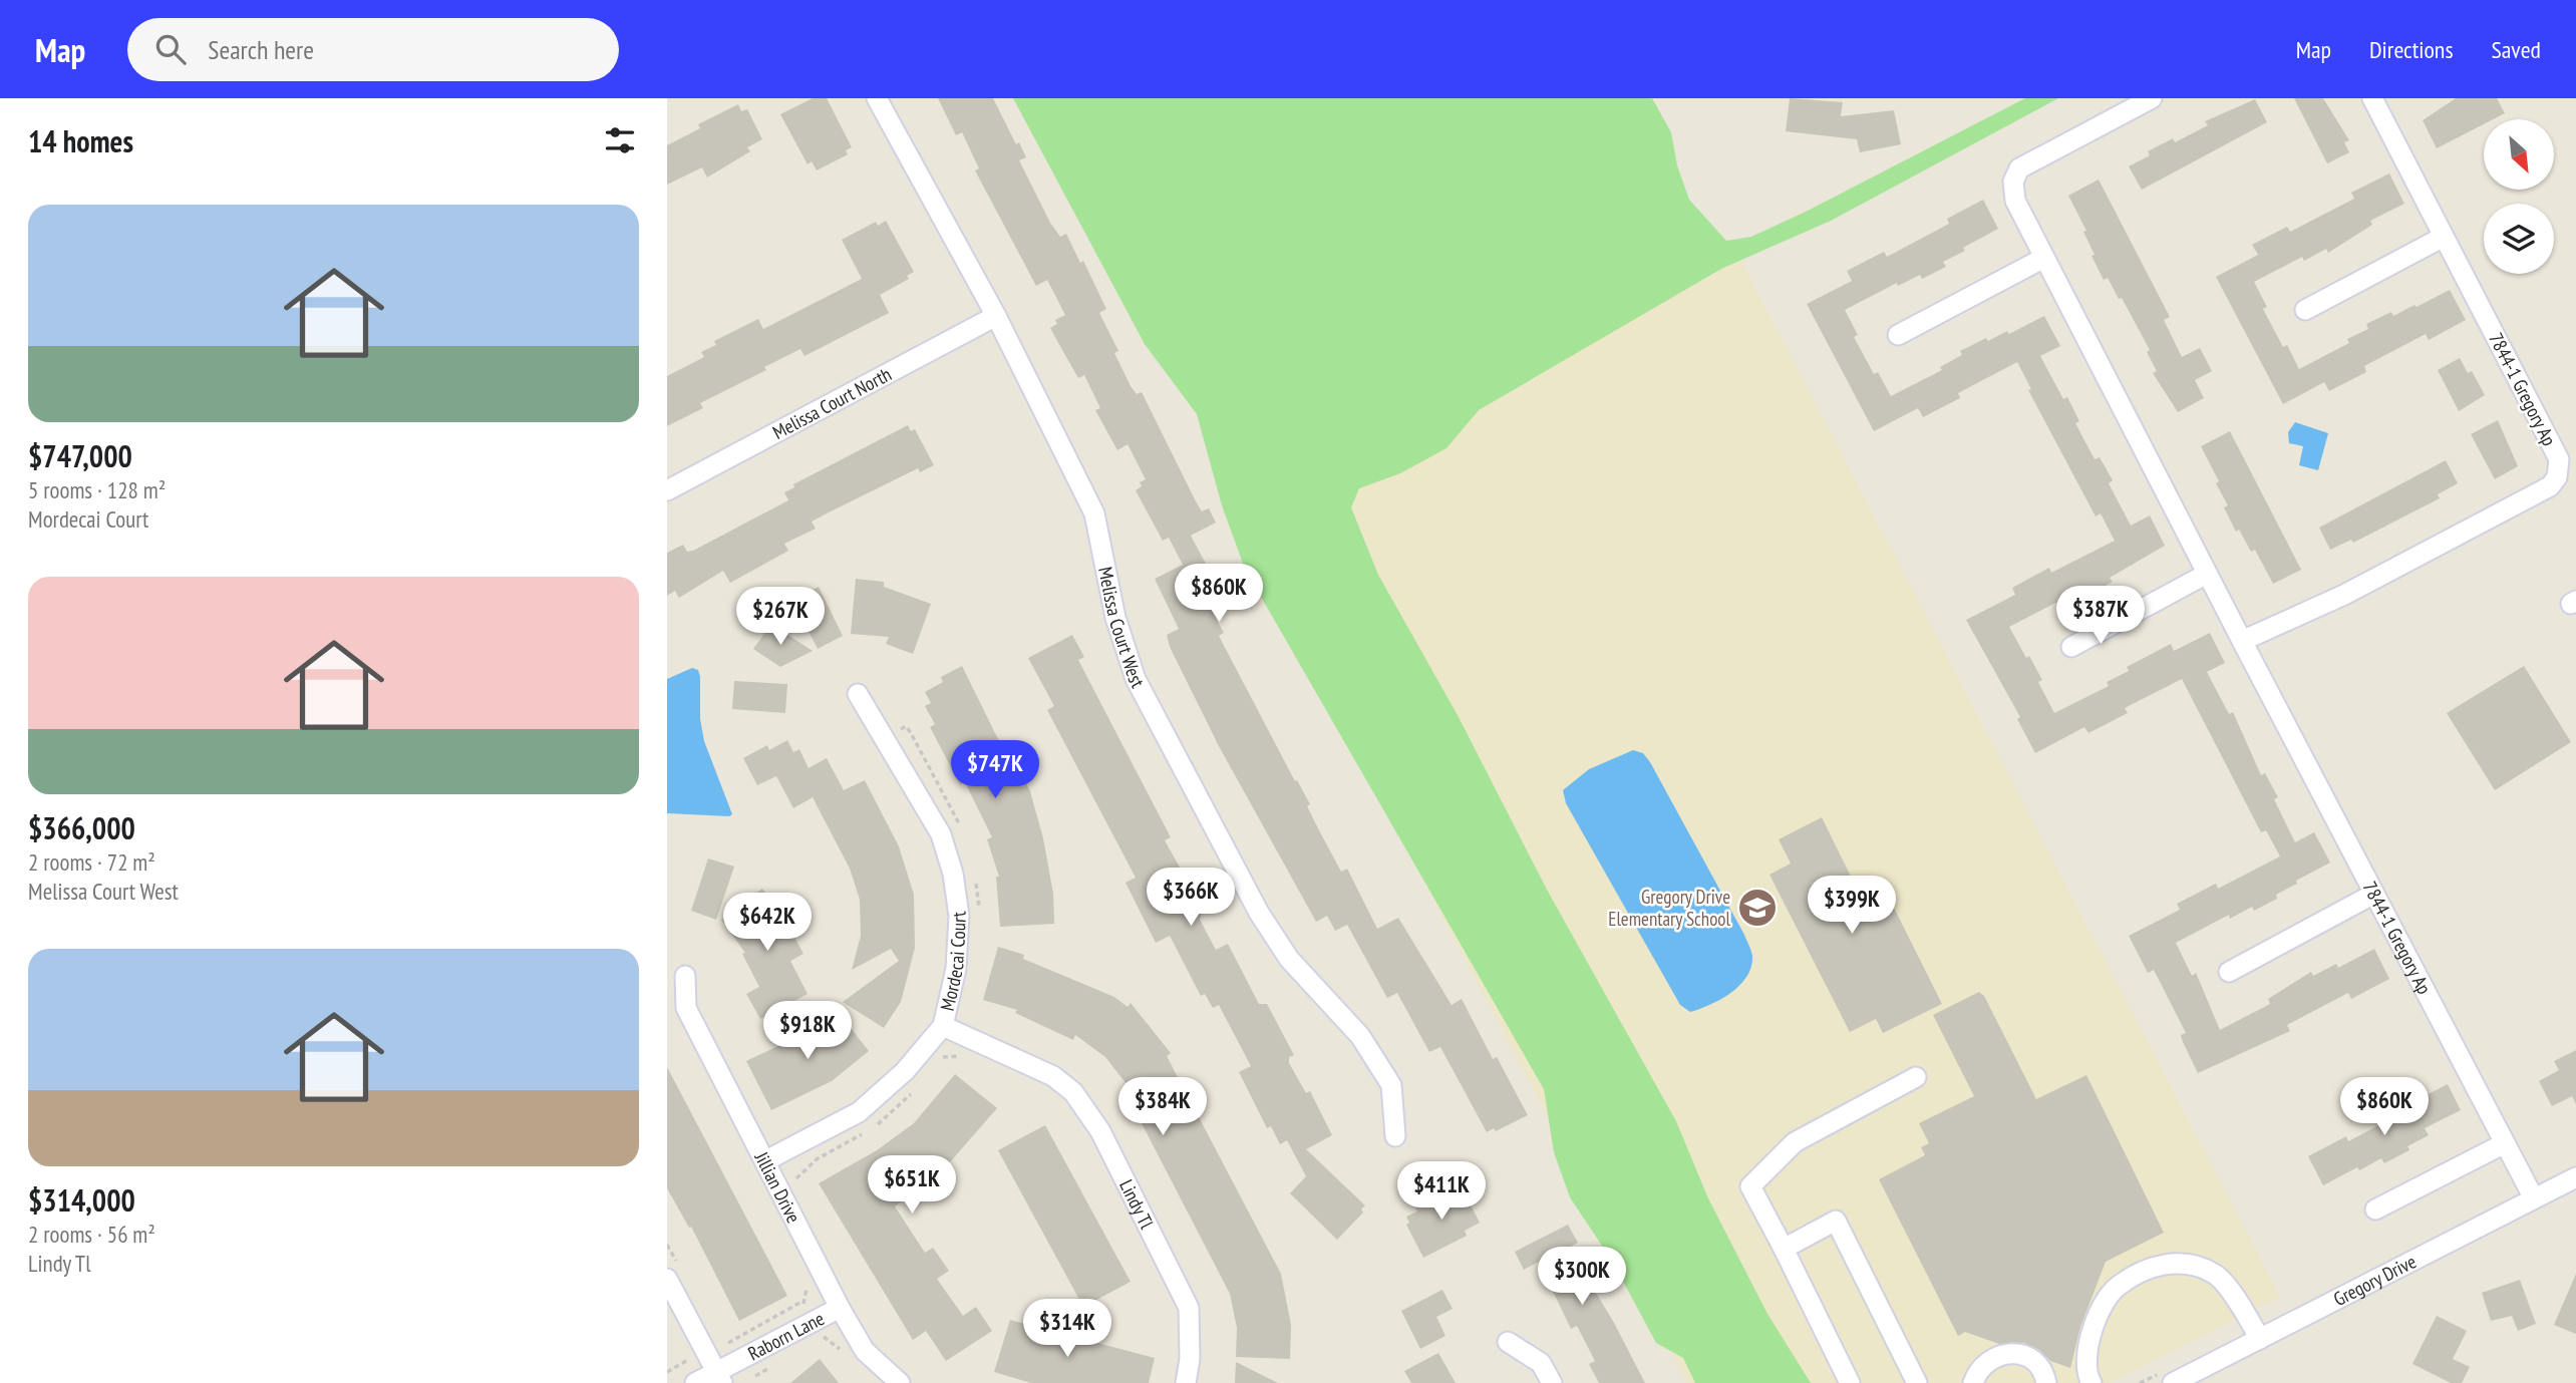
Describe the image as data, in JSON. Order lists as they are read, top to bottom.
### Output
{
  "streets": {
    "street": [
      "7844-1 Gregory Ap",
      "Melissa Court North",
      "Melissa Court West",
      "Mordecai Court",
      "Jillian Drive",
      "Lindy Tl",
      "Gregory Drive",
      "Raborn Lane"
    ]
  },
  "crossings": [
    ["7844-1 Gregory Ap", "Gregory Drive"],
    ["Melissa Court North", "Melissa Court West"],
    ["Mordecai Court", "Jillian Drive"],
    ["Mordecai Court", "Lindy Tl"],
    ["Jillian Drive", "Raborn Lane"]
  ],
  "places": {
    "school or university": ["Gregory Drive Elementary School"]
  },
  "north": "bottom right",
  "page": {
    "header": "Map",
    "search": "Search here",
    "nav": ["Map", "Directions", "Saved"],
    "heading": "14 homes",
    "list": [
      {
        "name": "$747,000",
        "note": "5 rooms · 128 m² · Mordecai Court"
      },
      {
        "name": "$366,000",
        "note": "2 rooms · 72 m² · Melissa Court West"
      },
      {
        "name": "$314,000",
        "note": "2 rooms · 56 m² · Lindy Tl"
      }
    ],
    "price": [
      "$860K",
      "$387K",
      "$267K",
      "$747K",
      "$366K",
      "$399K",
      "$642K",
      "$918K",
      "$384K",
      "$860K",
      "$651K",
      "$411K",
      "$300K",
      "$314K"
    ]
  }
}
